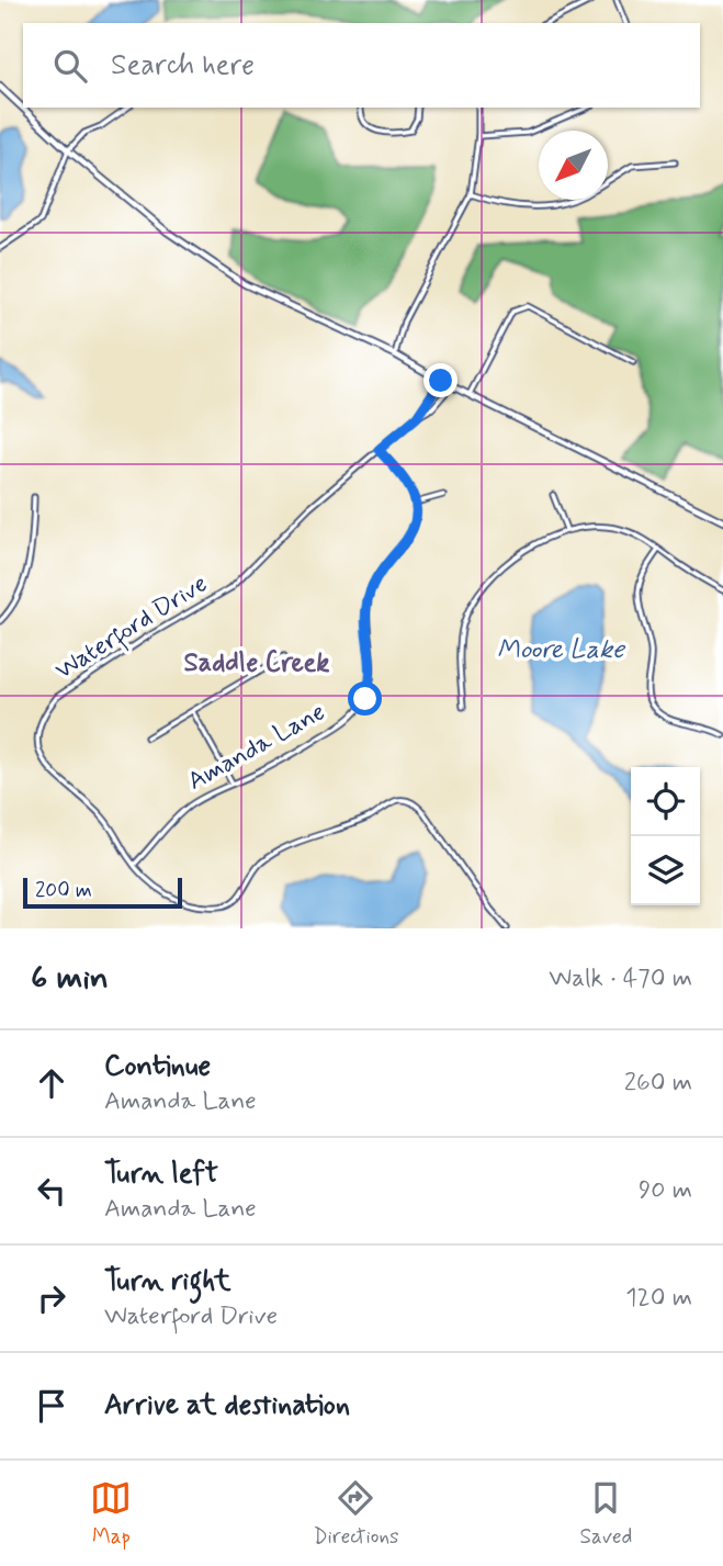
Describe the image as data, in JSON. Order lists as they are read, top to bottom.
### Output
{
  "streets": {
    "street": ["Waterford Drive", "Amanda Lane"]
  },
  "crossings": [
    ["Waterford Drive", "Amanda Lane"]
  ],
  "districts": ["Saddle Creek"],
  "water": ["Moore Lake"],
  "scale_bar": "200 m",
  "north": "bottom left",
  "page": {
    "search": "Search here",
    "scale": "200 m",
    "heading": ["6 min", "Walk · 470 m"],
    "list": [
      ["Continue", "Amanda Lane", "260 m"],
      ["Turn left", "Amanda Lane", "90 m"],
      ["Turn right", "Waterford Drive", "120 m"],
      "Arrive at destination"
    ],
    "nav": ["Map", "Directions", "Saved"]
  }
}
